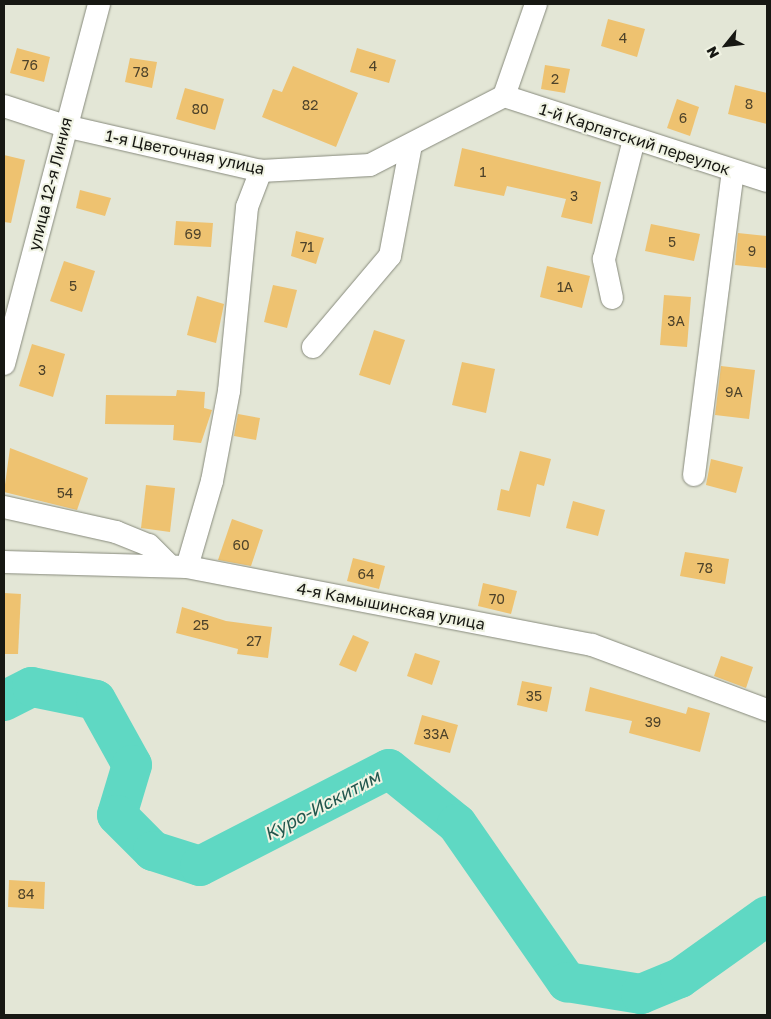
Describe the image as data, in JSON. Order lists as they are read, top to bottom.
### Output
{
  "streets": {
    "lane": [
      "1-й Карпатский переулок",
      "1-я Цветочная улица",
      "улица 12-я Линия",
      "4-я Камышинская улица"
    ]
  },
  "crossings": [
    ["1-й Карпатский переулок", "1-я Цветочная улица"],
    ["1-я Цветочная улица", "улица 12-я Линия"]
  ],
  "water": ["Куро-Искитим"],
  "house_numbers": [
    "4",
    "76",
    "4",
    "78",
    "2",
    "8",
    "82",
    "80",
    "6",
    "1",
    "3",
    "69",
    "5",
    "71",
    "9",
    "5",
    "1А",
    "3А",
    "3",
    "9А",
    "54",
    "60",
    "78",
    "64",
    "70",
    "25",
    "27",
    "35",
    "39",
    "33А",
    "84"
  ],
  "north": "bottom left"
}
